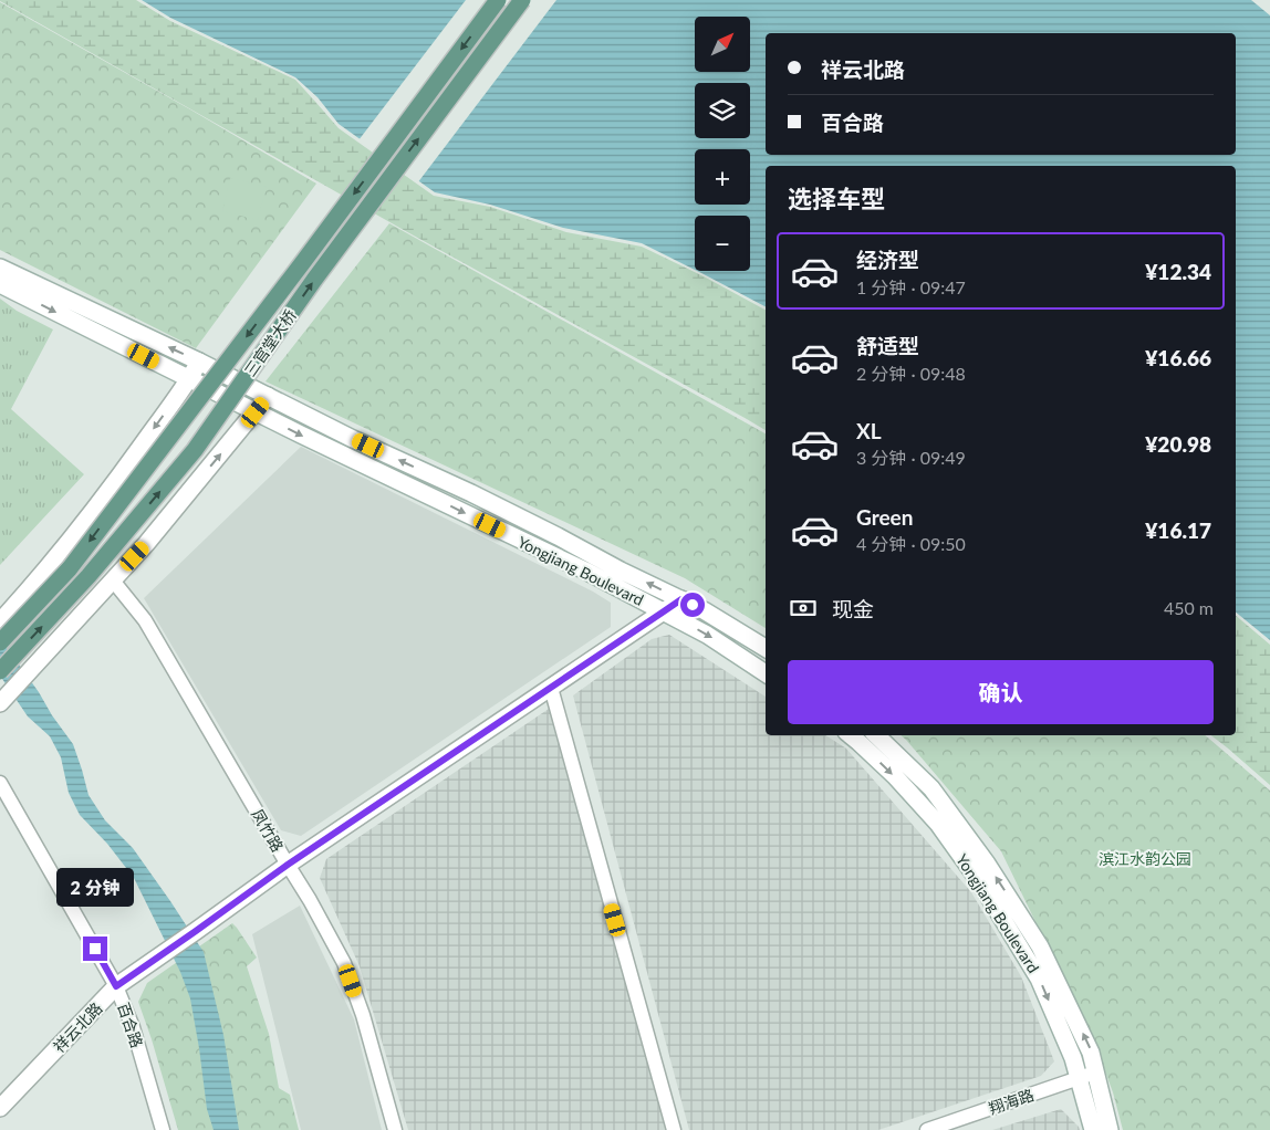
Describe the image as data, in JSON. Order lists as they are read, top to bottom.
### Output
{
  "streets": {
    "main road": ["三官堂大桥", "Yongjiang Boulevard", "祥云北路"],
    "street": ["凤竹路", "百合路", "翔海路"]
  },
  "crossings": [
    ["Yongjiang Boulevard", "祥云北路"],
    ["Yongjiang Boulevard", "翔海路"],
    ["凤竹路", "祥云北路"],
    ["百合路", "祥云北路"]
  ],
  "parks": ["滨江水韵公园"],
  "north": "top right",
  "page": {
    "map_buttons": ["+", "−"],
    "banner": ["祥云北路", "百合路"],
    "heading": "选择车型",
    "list": [
      {
        "name": "经济型",
        "note": "1 分钟 · 09:47",
        "value": "¥12.34"
      },
      {
        "name": "舒适型",
        "note": "2 分钟 · 09:48",
        "value": "¥16.66"
      },
      {
        "name": "XL",
        "note": "3 分钟 · 09:49",
        "value": "¥20.98"
      },
      {
        "name": "Green",
        "note": "4 分钟 · 09:50",
        "value": "¥16.17"
      }
    ],
    "pay": ["现金", "450 m"],
    "buttons": "确认",
    "bubble": "2 分钟"
  }
}
